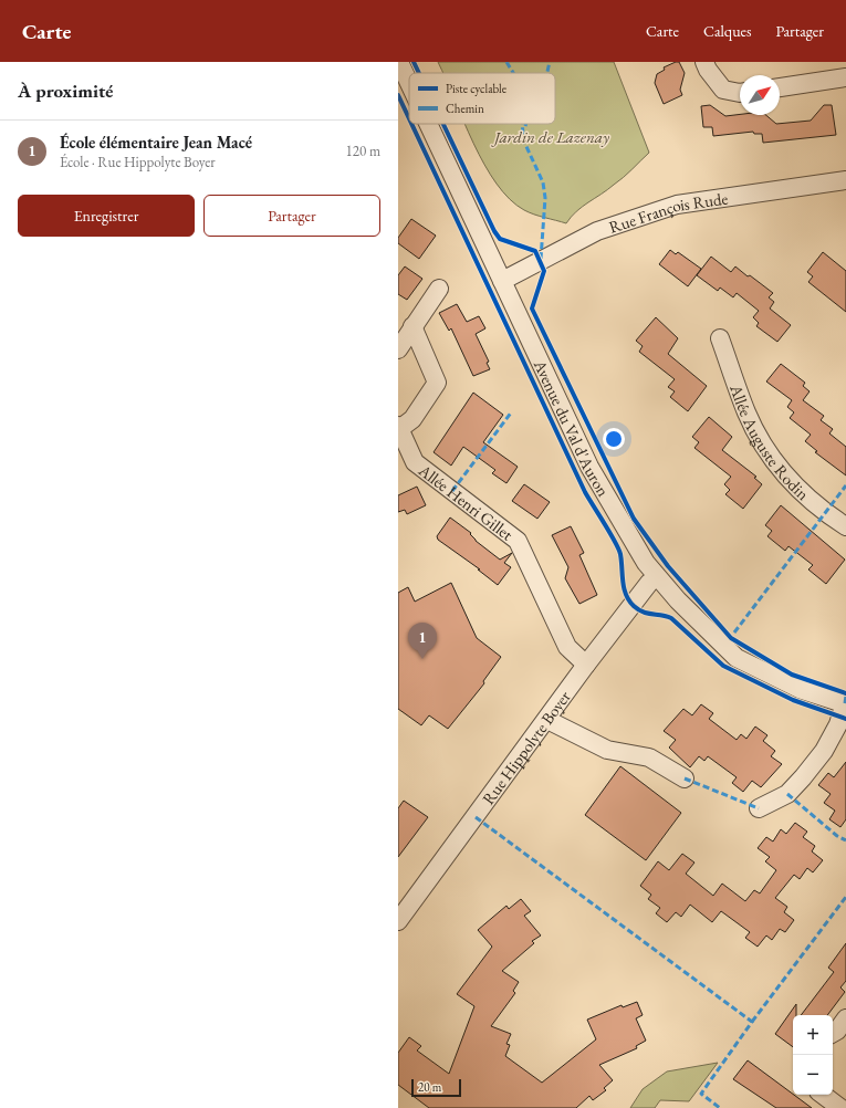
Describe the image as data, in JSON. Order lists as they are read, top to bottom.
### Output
{
  "streets": {
    "street": [
      "Rue François Rude",
      "Avenue du Val d'Auron",
      "Allée Auguste Rodin",
      "Allée Henri Gillet",
      "Rue Hippolyte Boyer"
    ]
  },
  "crossings": [
    ["Rue François Rude", "Avenue du Val d'Auron"],
    ["Avenue du Val d'Auron", "Rue Hippolyte Boyer"],
    ["Allée Henri Gillet", "Rue Hippolyte Boyer"]
  ],
  "parks": ["Jardin de Lazenay"],
  "legend": ["Piste cyclable", "Chemin"],
  "scale_bar": "20 m",
  "north": "top right",
  "page": {
    "header": "Carte",
    "nav": ["Carte", "Calques", "Partager"],
    "heading": "À proximité",
    "list": [
      {
        "mark": "1",
        "name": "École élémentaire Jean Macé",
        "note": "École · Rue Hippolyte Boyer",
        "value": "120 m"
      }
    ],
    "buttons": ["Enregistrer", "Partager"],
    "pins": "1",
    "map_buttons": ["+", "−"],
    "scale": "20 m"
  }
}
